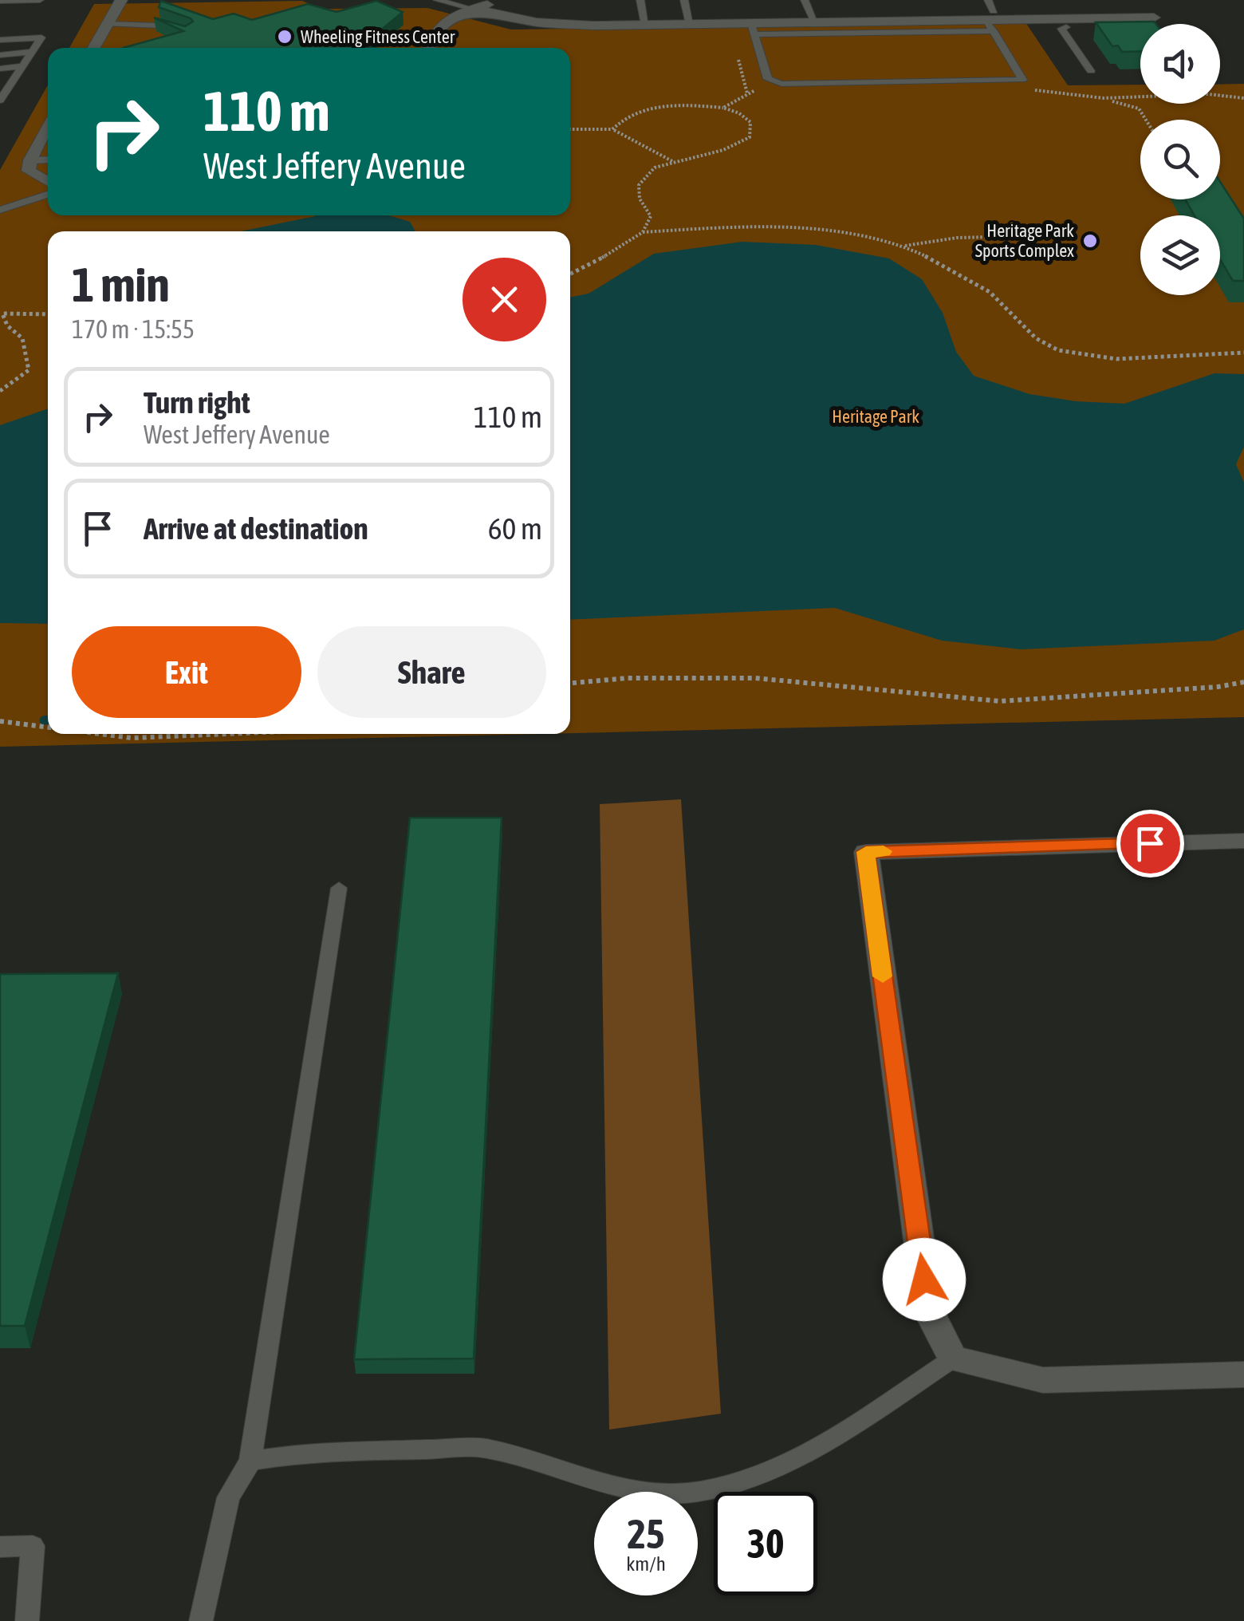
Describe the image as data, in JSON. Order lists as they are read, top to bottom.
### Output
{
  "parks": ["Heritage Park"],
  "places": ["Wheeling Fitness Center", "Heritage Park Sports Complex"],
  "page": {
    "turn": ["110 m", "West Jeffery Avenue"],
    "heading": ["1 min", "170 m · 15:55"],
    "list": [
      {
        "name": "Turn right",
        "note": "West Jeffery Avenue",
        "value": "110 m"
      },
      {
        "name": "Arrive at destination",
        "value": "60 m"
      }
    ],
    "buttons": ["Exit", "Share"],
    "speed": "25 km/h",
    "limit": "30"
  }
}
